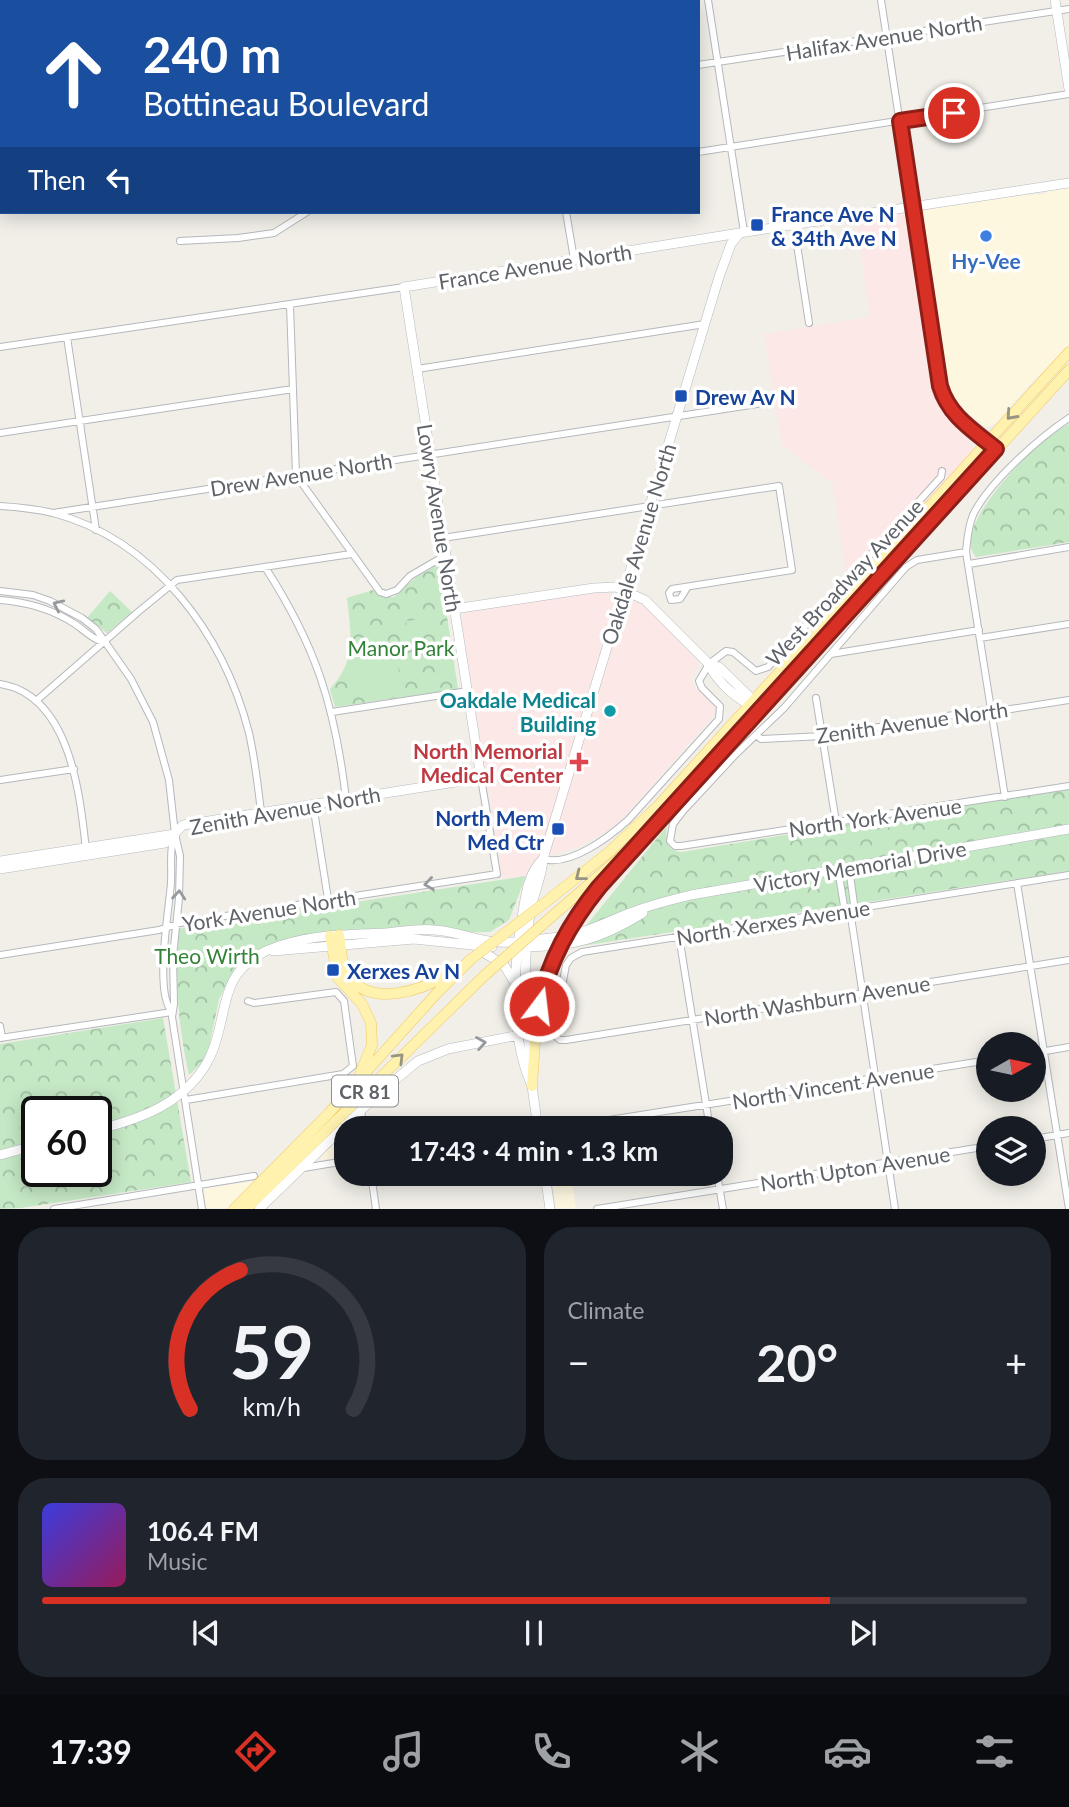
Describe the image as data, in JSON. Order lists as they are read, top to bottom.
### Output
{
  "streets": {
    "main road": ["CR 81"],
    "street": [
      "Halifax Avenue North",
      "France Avenue North",
      "Drew Avenue North",
      "Lowry Avenue North",
      "Oakdale Avenue North",
      "West Broadway Avenue",
      "Zenith Avenue North",
      "North York Avenue",
      "Victory Memorial Drive",
      "York Avenue North",
      "North Xerxes Avenue",
      "North Washburn Avenue",
      "North Vincent Avenue",
      "North Upton Avenue"
    ]
  },
  "crossings": [
    ["France Avenue North", "Lowry Avenue North"],
    ["France Avenue North", "Oakdale Avenue North"],
    ["Drew Avenue North", "Lowry Avenue North"],
    ["Drew Avenue North", "Oakdale Avenue North"],
    ["Lowry Avenue North", "Zenith Avenue North"],
    ["Lowry Avenue North", "York Avenue North"],
    ["Oakdale Avenue North", "Victory Memorial Drive"],
    ["Zenith Avenue North", "North York Avenue"],
    ["North Xerxes Avenue", "North Washburn Avenue"]
  ],
  "parks": ["Manor Park", "Theo Wirth"],
  "places": {
    "transit": [
      "France Ave N & 34th Ave N",
      "Drew Av N",
      "North Mem Med Ctr",
      "Xerxes Av N"
    ],
    "other": ["Hy-Vee", "Oakdale Medical Building"],
    "health": ["North Memorial Medical Center"]
  },
  "north": "right",
  "page": {
    "turn": ["240 m", "Bottineau Boulevard"],
    "then": "Then",
    "limit": "60",
    "trip": "17:43 · 4 min · 1.3 km",
    "tile": "Climate",
    "heat": ["−", "20°", "+"],
    "song": ["106.4 FM", "Music"],
    "tabs": "17:39",
    "gauge": ["59", "km/h"]
  }
}
